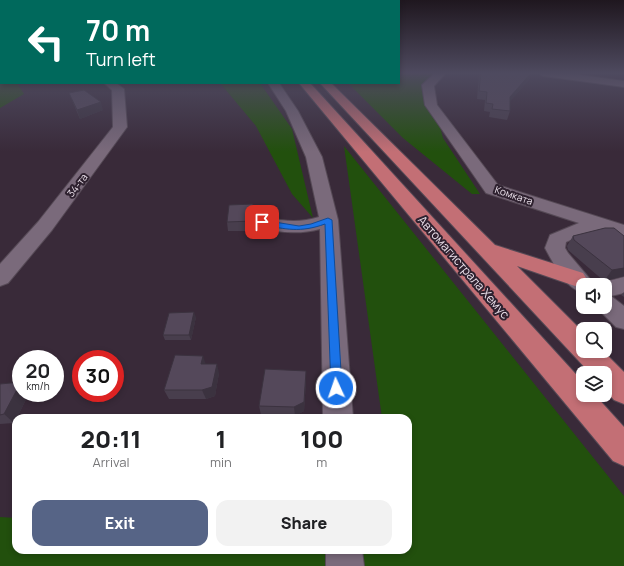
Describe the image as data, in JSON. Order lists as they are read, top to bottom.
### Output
{
  "streets": {
    "highway": ["Автомагистрала Хемус"],
    "street": ["34-та", "Комката"]
  },
  "page": {
    "turn": ["70 m", "Turn left"],
    "speed": "20 km/h",
    "limit": "30",
    "eta": [
      "20:11",
      "Arrival",
      "1",
      "min",
      "100",
      "m"
    ],
    "buttons": ["Exit", "Share"]
  }
}
